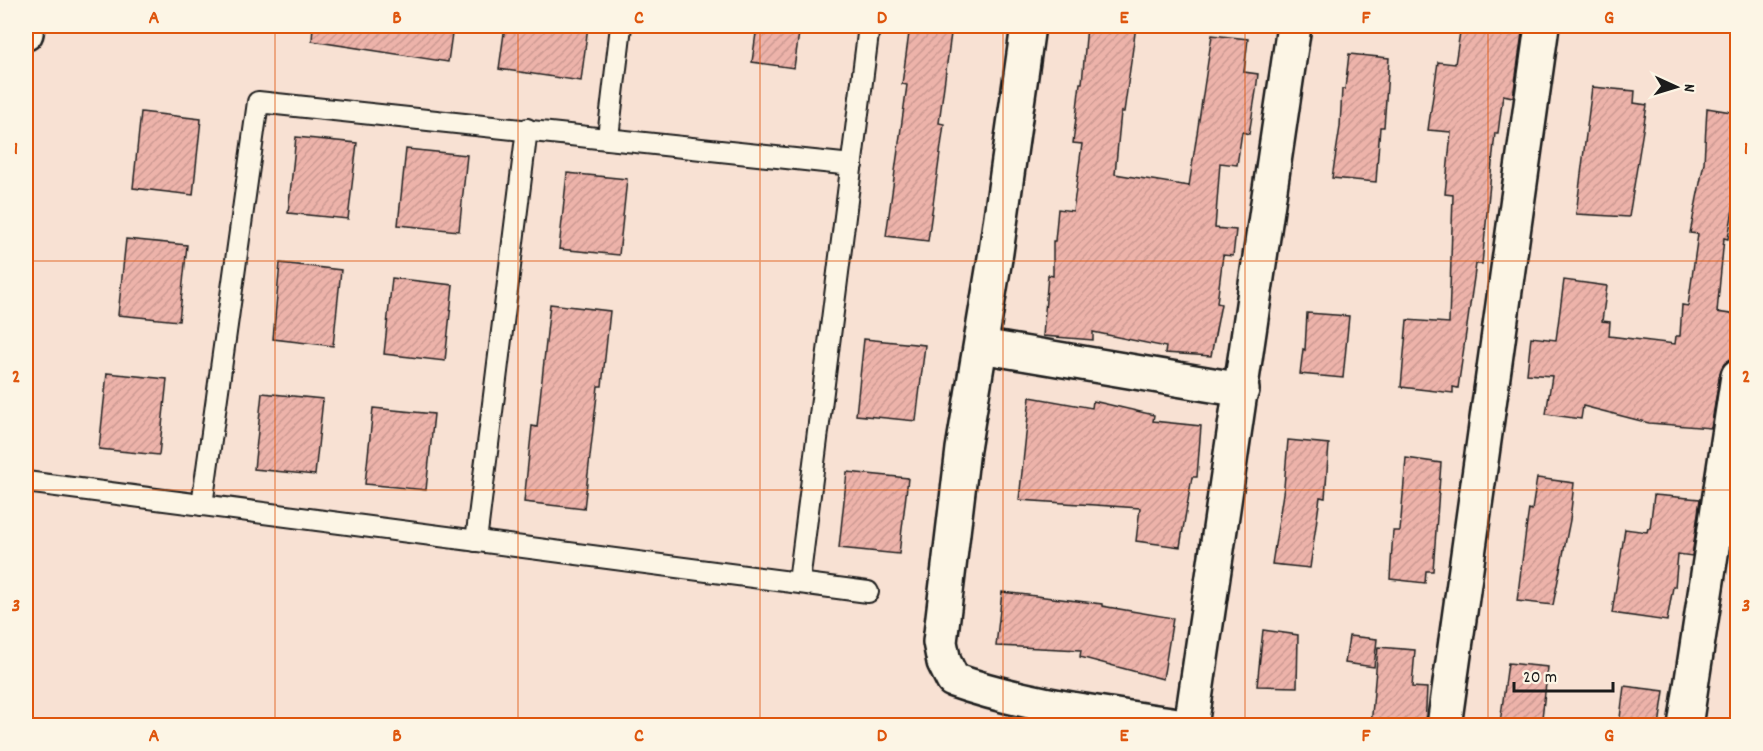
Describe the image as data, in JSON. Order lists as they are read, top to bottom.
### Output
{
  "scale_bar": "20 m",
  "north": "right",
  "grid": {
    "columns": [
      "A",
      "B",
      "C",
      "D",
      "E",
      "F",
      "G"
    ],
    "rows": ["1", "2", "3"]
  }
}
